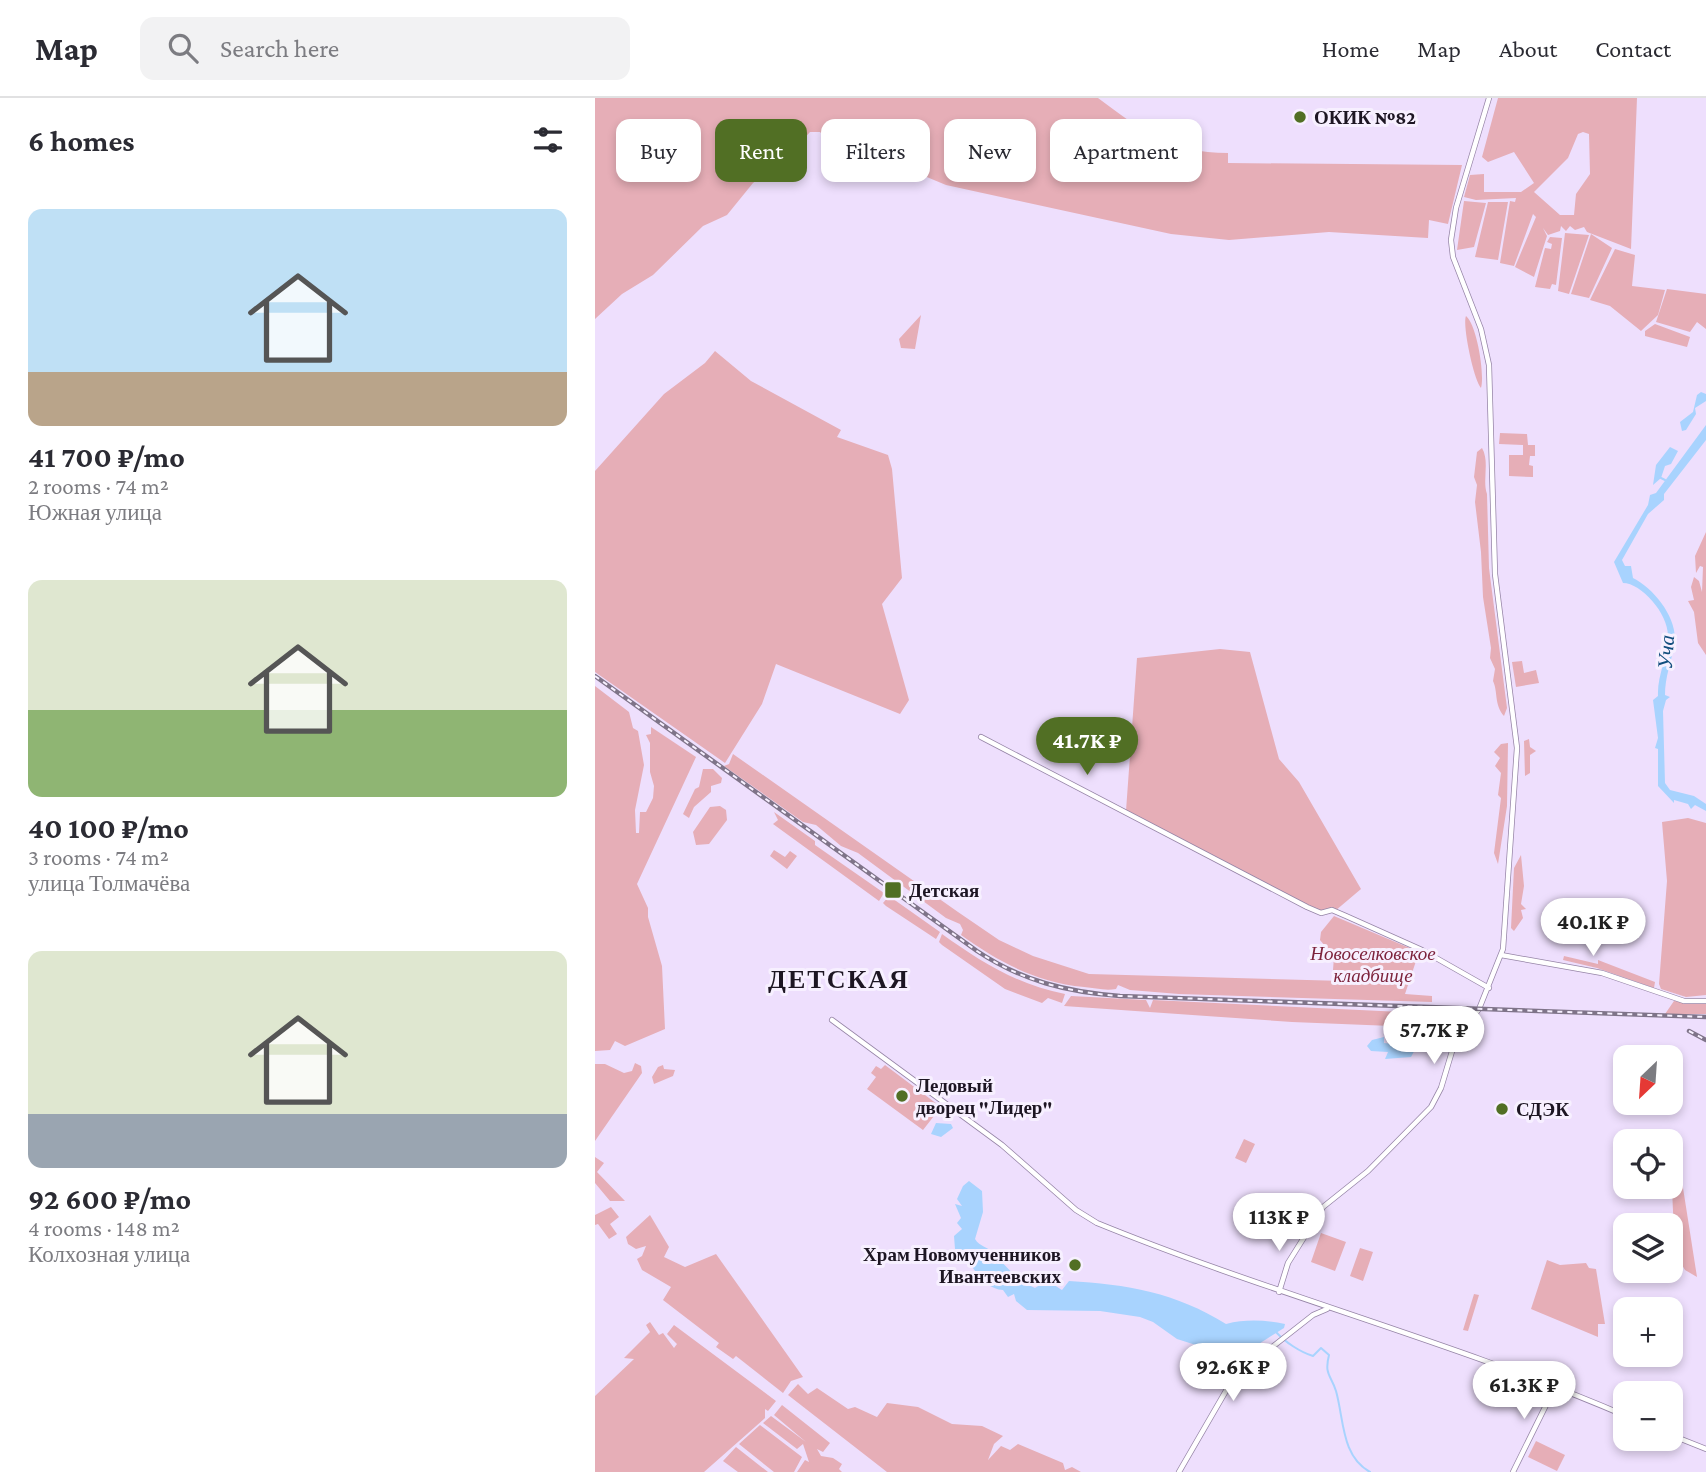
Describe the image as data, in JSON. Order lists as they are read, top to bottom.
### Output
{
  "districts": ["ДЕТСКАЯ"],
  "water": ["Уча"],
  "parks": ["Новоселковское кладбище"],
  "places": {
    "other": [
      "ОКИК №82",
      "Ледовый дворец \"Лидер\"",
      "СДЭК",
      "Храм Новомученников Ивантеевских"
    ],
    "transit": ["Детская"]
  },
  "north": "bottom left",
  "page": {
    "header": "Map",
    "search": "Search here",
    "nav": [
      "Home",
      "Map",
      "About",
      "Contact"
    ],
    "heading": "6 homes",
    "chip": [
      "Buy",
      "Rent",
      "Filters",
      "New",
      "Apartment"
    ],
    "list": [
      {
        "name": "41 700 ₽/mo",
        "note": "2 rooms · 74 m² · Южная улица"
      },
      {
        "name": "40 100 ₽/mo",
        "note": "3 rooms · 74 m² · улица Толмачёва"
      },
      {
        "name": "92 600 ₽/mo",
        "note": "4 rooms · 148 m² · Колхозная улица"
      }
    ],
    "price": [
      "41.7K ₽",
      "40.1K ₽",
      "57.7K ₽",
      "113K ₽",
      "92.6K ₽",
      "61.3K ₽"
    ],
    "map_buttons": ["+", "−"]
  }
}
